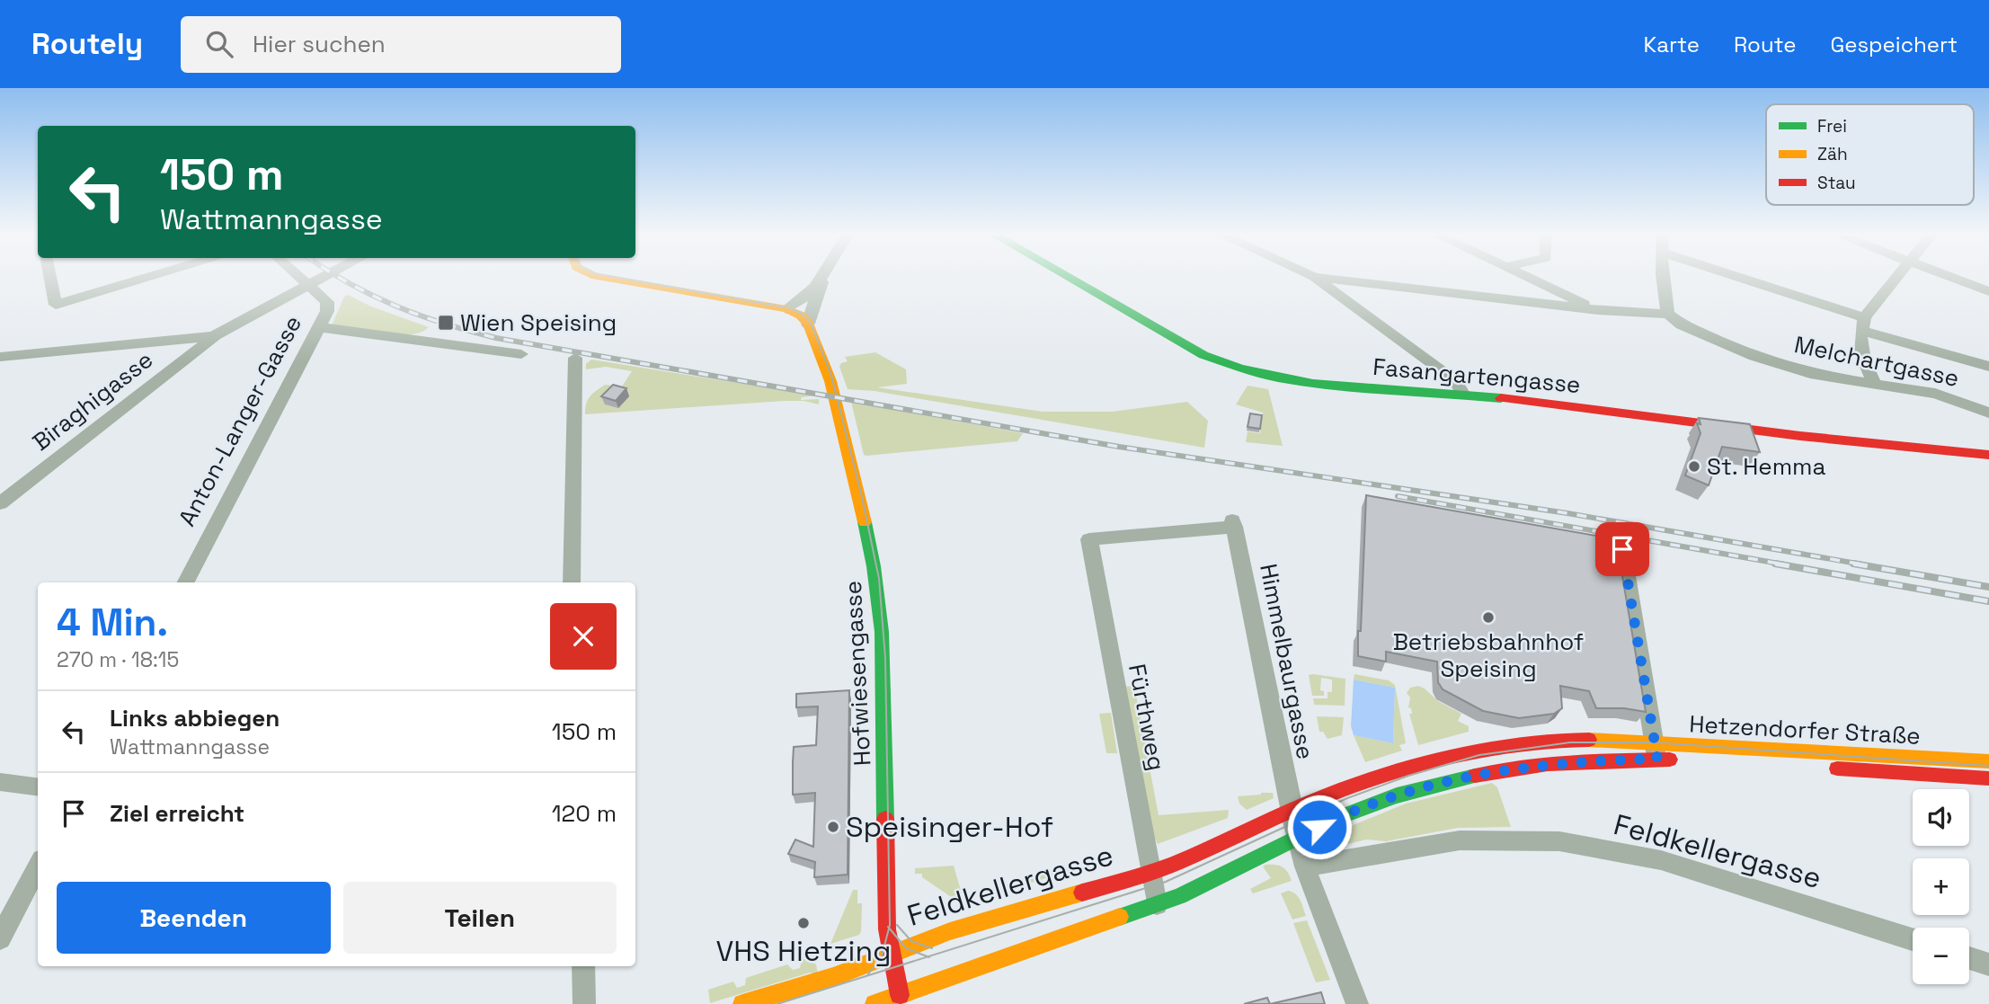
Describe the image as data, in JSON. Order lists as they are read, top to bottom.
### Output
{
  "streets": {
    "main road": [
      "Fasangartengasse",
      "Hofwiesengasse",
      "Hetzendorfer Straße",
      "Feldkellergasse"
    ],
    "street": [
      "Melchartgasse",
      "Biraghigasse",
      "Anton-Langer-Gasse",
      "Himmelbaurgasse",
      "Fürthweg"
    ]
  },
  "crossings": [
    ["Himmelbaurgasse", "Fürthweg"],
    ["Himmelbaurgasse", "Hetzendorfer Straße"],
    ["Himmelbaurgasse", "Feldkellergasse"],
    ["Hofwiesengasse", "Feldkellergasse"],
    ["Fürthweg", "Feldkellergasse"],
    ["Hetzendorfer Straße", "Feldkellergasse"]
  ],
  "places": {
    "transit": ["Wien Speising"],
    "other": [
      "St. Hemma",
      "Betriebsbahnhof Speising",
      "Speisinger-Hof",
      "VHS Hietzing"
    ]
  },
  "legend": ["Frei", "Zäh", "Stau"],
  "page": {
    "header": "Routely",
    "search": "Hier suchen",
    "nav": ["Karte", "Route", "Gespeichert"],
    "turn": ["150 m", "Wattmanngasse"],
    "heading": ["4 Min.", "270 m · 18:15"],
    "list": [
      {
        "name": "Links abbiegen",
        "note": "Wattmanngasse",
        "value": "150 m"
      },
      {
        "name": "Ziel erreicht",
        "value": "120 m"
      }
    ],
    "map_buttons": ["+", "−"],
    "buttons": ["Beenden", "Teilen"]
  }
}
